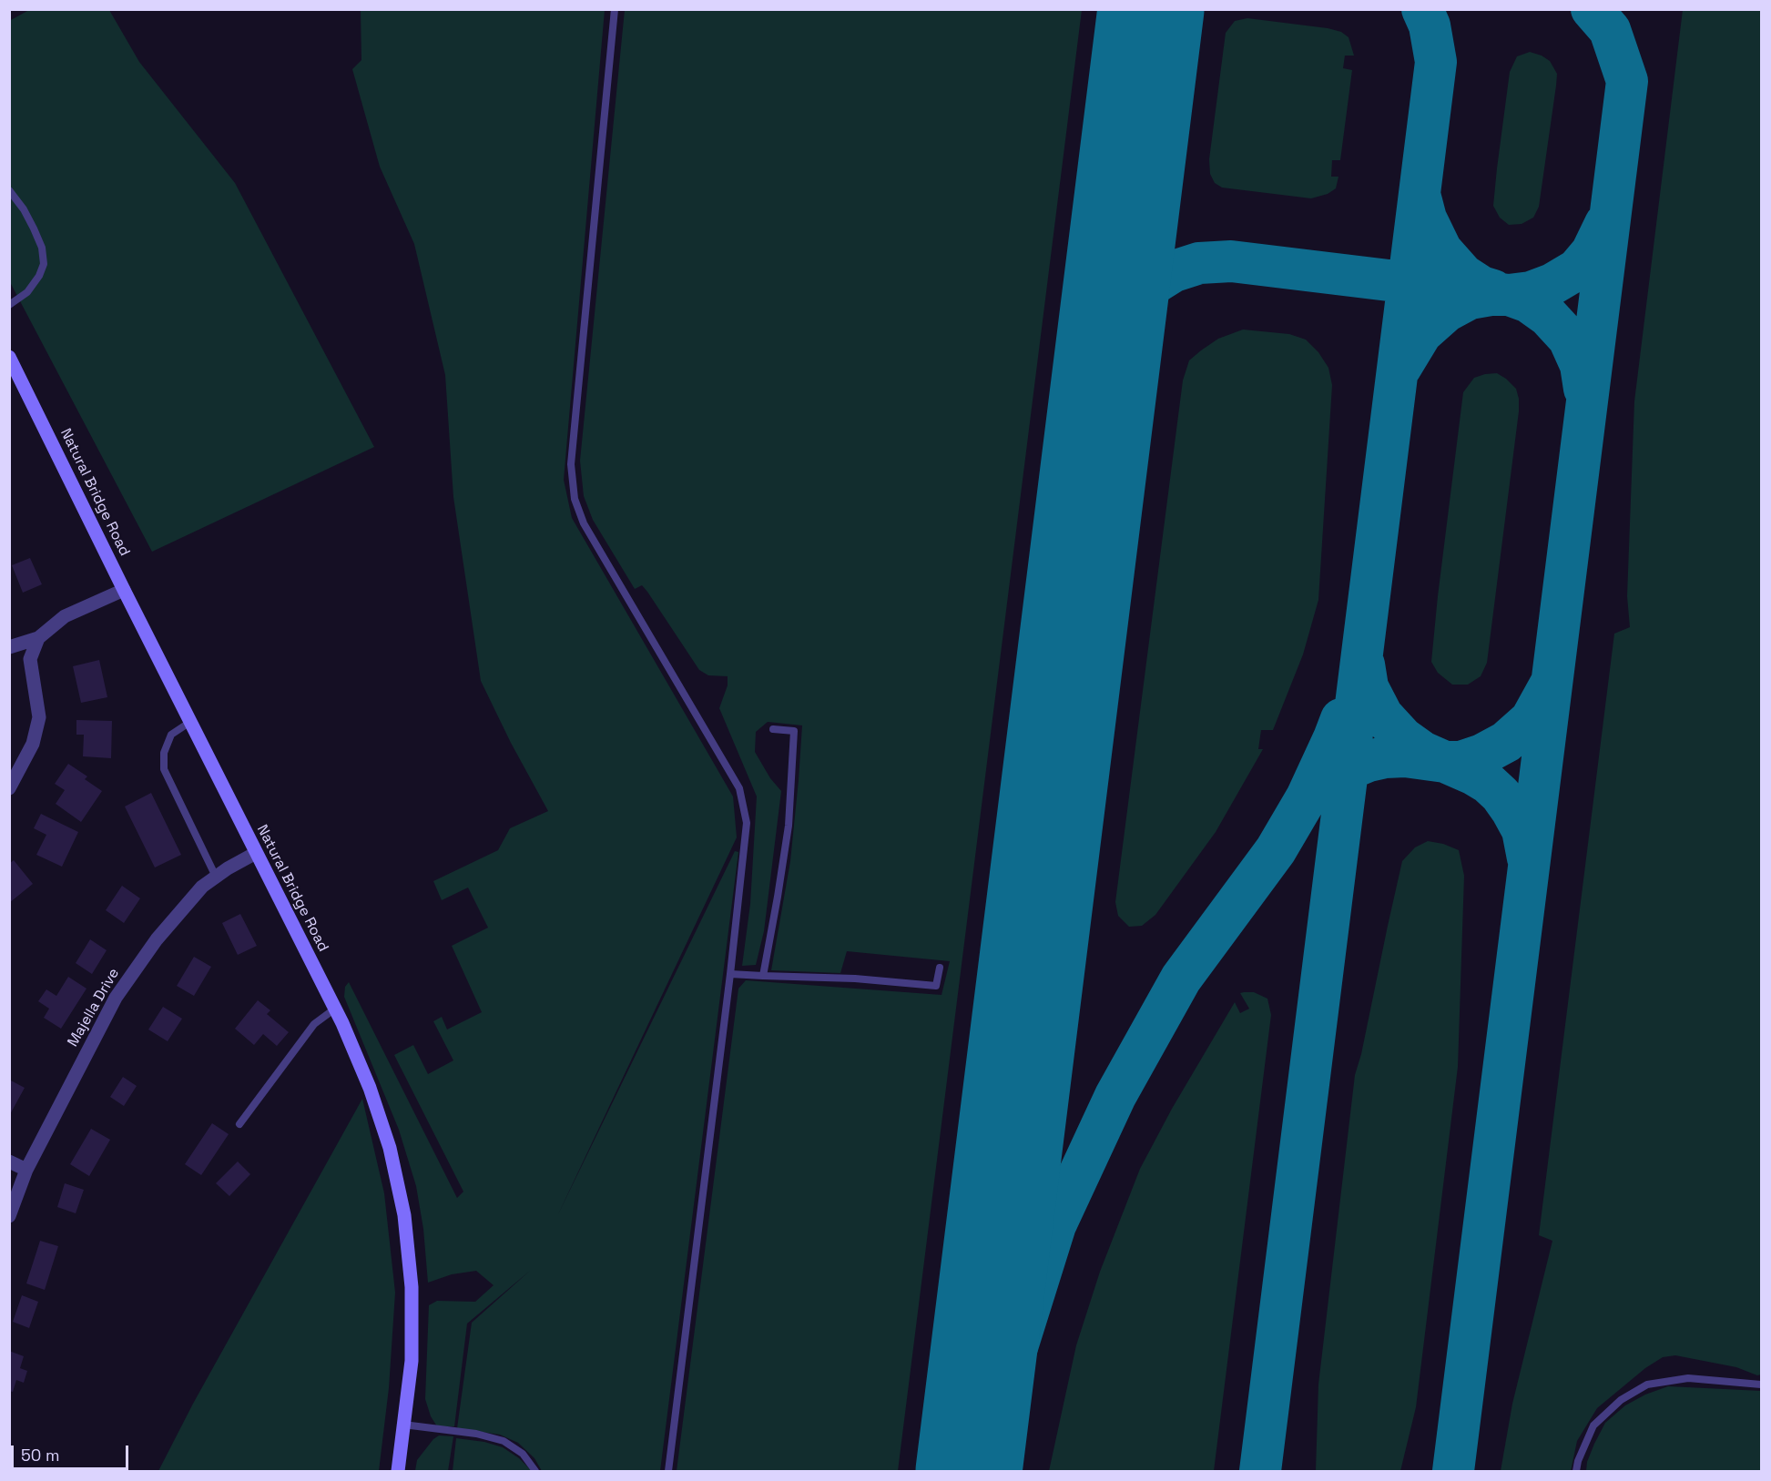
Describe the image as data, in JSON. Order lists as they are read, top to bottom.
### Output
{
  "streets": {
    "main road": ["Natural Bridge Road"],
    "street": ["Majella Drive"]
  },
  "crossings": [
    ["Natural Bridge Road", "Majella Drive"]
  ],
  "scale_bar": "50 m"
}
